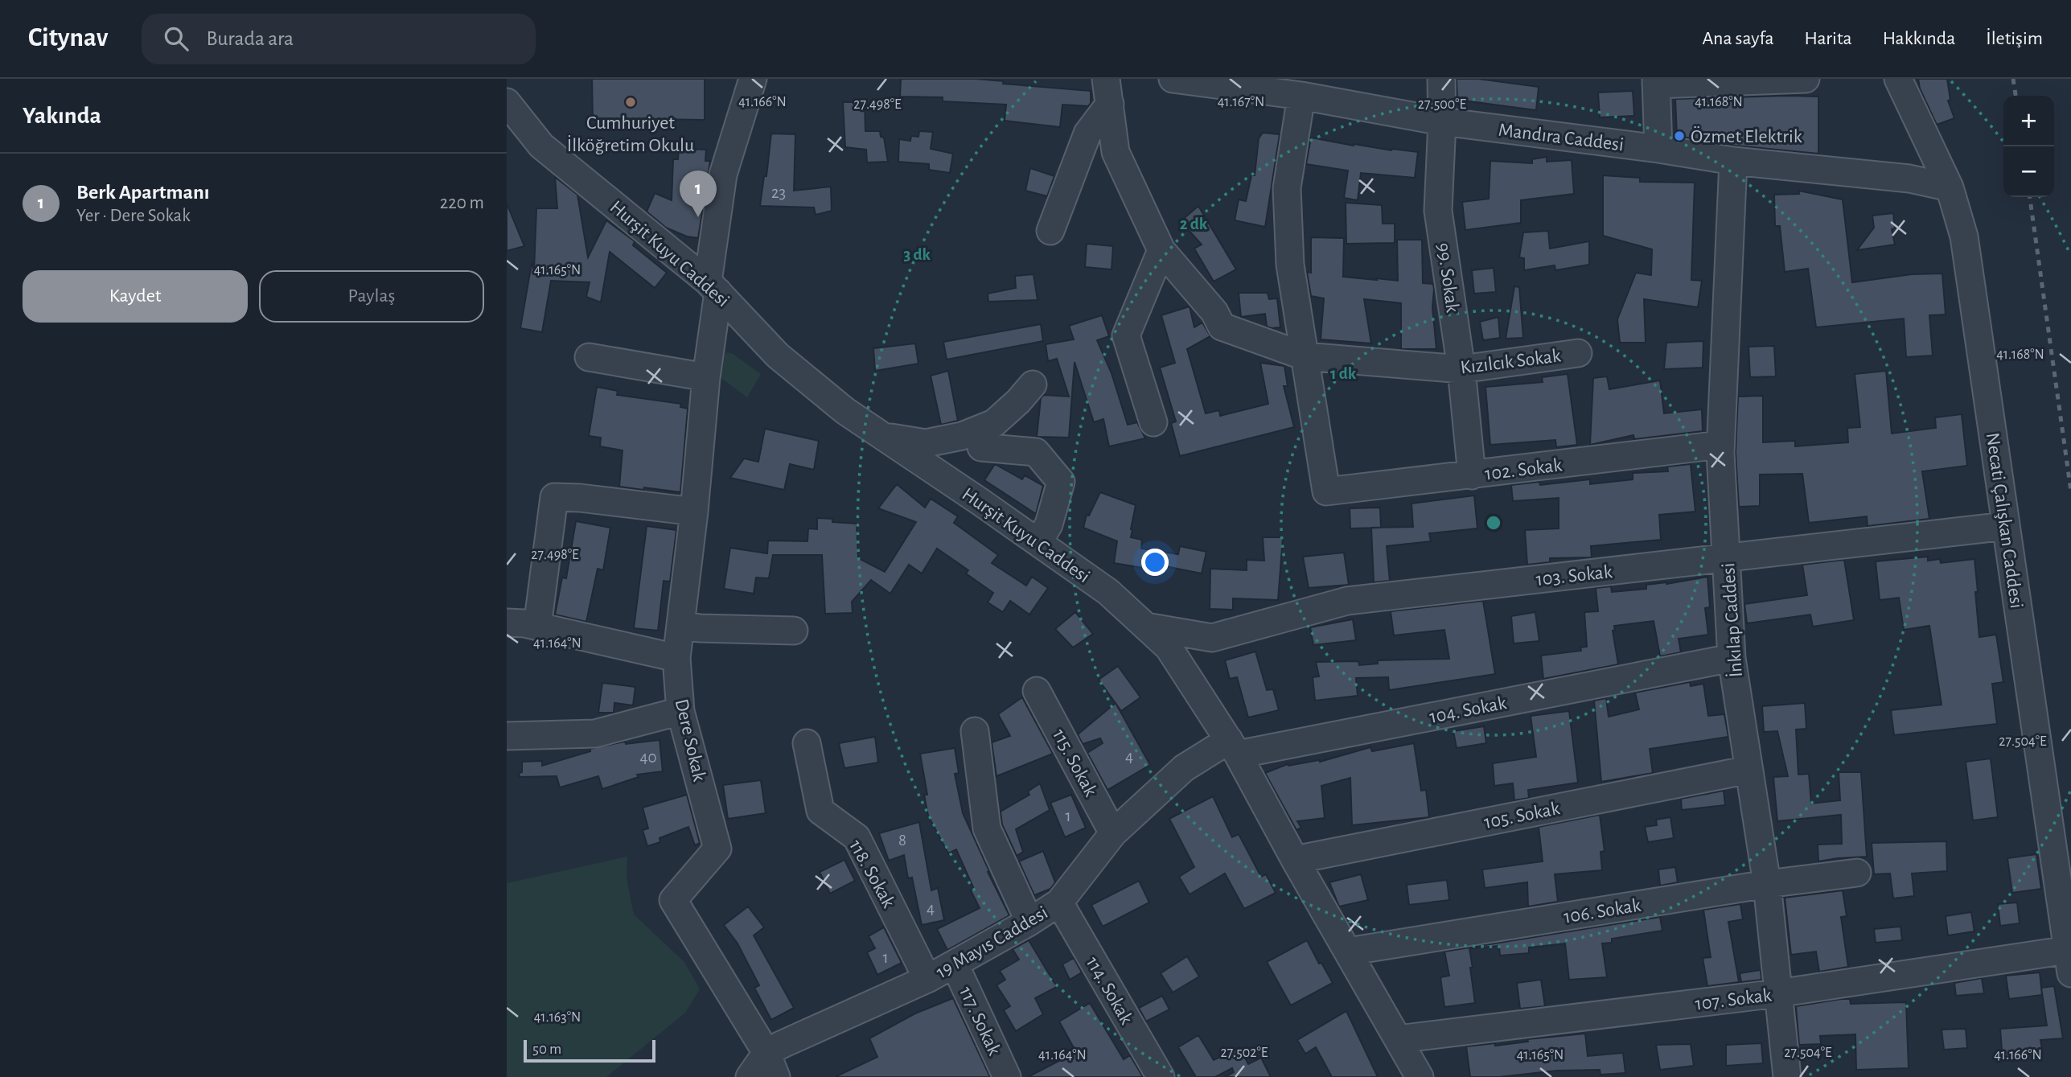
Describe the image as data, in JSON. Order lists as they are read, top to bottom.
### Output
{
  "streets": {
    "street": [
      "Mandıra Caddesi",
      "Hurşit Kuyu Caddesi",
      "99. Sokak",
      "Kızılcık Sokak",
      "102. Sokak",
      "Necati Çalışkan Caddesi",
      "103. Sokak",
      "İnkılap Caddesi",
      "104. Sokak",
      "Dere Sokak",
      "115. Sokak",
      "105. Sokak",
      "118. Sokak",
      "106. Sokak",
      "19 Mayıs Caddesi",
      "114. Sokak",
      "107. Sokak",
      "117. Sokak"
    ]
  },
  "crossings": [
    ["Mandıra Caddesi", "99. Sokak"],
    ["Mandıra Caddesi", "Necati Çalışkan Caddesi"],
    ["Mandıra Caddesi", "İnkılap Caddesi"],
    ["Hurşit Kuyu Caddesi", "103. Sokak"],
    ["Hurşit Kuyu Caddesi", "104. Sokak"],
    ["Hurşit Kuyu Caddesi", "Dere Sokak"],
    ["Hurşit Kuyu Caddesi", "105. Sokak"],
    ["Hurşit Kuyu Caddesi", "106. Sokak"],
    ["Hurşit Kuyu Caddesi", "19 Mayıs Caddesi"],
    ["Hurşit Kuyu Caddesi", "107. Sokak"],
    ["99. Sokak", "Kızılcık Sokak"],
    ["99. Sokak", "102. Sokak"],
    ["Kızılcık Sokak", "102. Sokak"],
    ["102. Sokak", "İnkılap Caddesi"],
    ["Necati Çalışkan Caddesi", "103. Sokak"],
    ["Necati Çalışkan Caddesi", "107. Sokak"],
    ["103. Sokak", "İnkılap Caddesi"],
    ["İnkılap Caddesi", "104. Sokak"],
    ["İnkılap Caddesi", "105. Sokak"],
    ["İnkılap Caddesi", "106. Sokak"],
    ["İnkılap Caddesi", "107. Sokak"],
    ["104. Sokak", "19 Mayıs Caddesi"],
    ["Dere Sokak", "19 Mayıs Caddesi"],
    ["115. Sokak", "19 Mayıs Caddesi"],
    ["118. Sokak", "19 Mayıs Caddesi"],
    ["19 Mayıs Caddesi", "114. Sokak"],
    ["19 Mayıs Caddesi", "117. Sokak"]
  ],
  "places": ["Cumhuriyet İlköğretim Okulu", "Özmet Elektrik"],
  "house_numbers": [
    "23",
    "4",
    "40",
    "1",
    "8",
    "4",
    "1"
  ],
  "scale_bar": "50 m",
  "page": {
    "header": "Citynav",
    "search": "Burada ara",
    "nav": [
      "Ana sayfa",
      "Harita",
      "Hakkında",
      "İletişim"
    ],
    "heading": "Yakında",
    "map_buttons": ["+", "−"],
    "list": [
      {
        "mark": "1",
        "name": "Berk Apartmanı",
        "note": "Yer · Dere Sokak",
        "value": "220 m"
      }
    ],
    "pins": "1",
    "buttons": ["Kaydet", "Paylaş"],
    "scale": "50 m"
  },
  "coordinates": [
    "41.166°N",
    "41.167°N",
    "41.168°N",
    "27.498°E",
    "27.500°E",
    "41.165°N",
    "41.164°N",
    "27.504°E",
    "41.163°N",
    "27.502°E"
  ],
  "rings": ["2 dk", "3 dk", "1 dk"]
}
